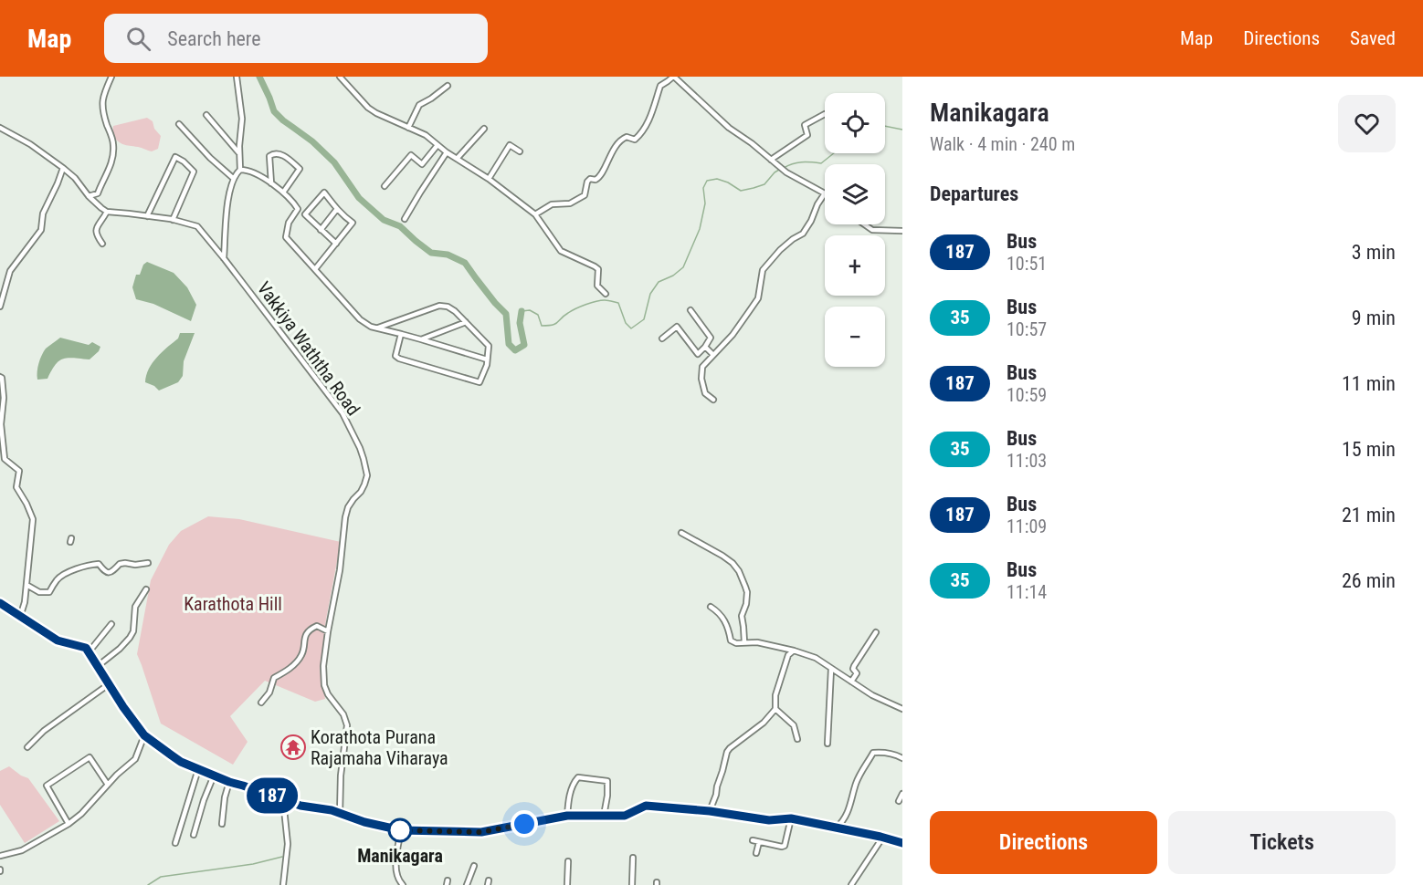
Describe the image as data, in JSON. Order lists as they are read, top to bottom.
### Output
{
  "streets": {
    "street": ["Vakkiya Waththa Road"]
  },
  "parks": ["Karathota Hill"],
  "places": {
    "temple": ["Korathota Purana Rajamaha Viharaya"],
    "other": ["Manikagara"]
  },
  "lines": ["bus line 187"],
  "page": {
    "header": "Map",
    "search": "Search here",
    "nav": ["Map", "Directions", "Saved"],
    "on_map": "187",
    "heading": [
      ["Manikagara", "Walk · 4 min · 240 m"],
      "Departures"
    ],
    "map_buttons": ["+", "−"],
    "list": [
      {
        "mark": "187",
        "name": "Bus",
        "note": "10:51",
        "value": "3 min"
      },
      {
        "mark": "35",
        "name": "Bus",
        "note": "10:57",
        "value": "9 min"
      },
      {
        "mark": "187",
        "name": "Bus",
        "note": "10:59",
        "value": "11 min"
      },
      {
        "mark": "35",
        "name": "Bus",
        "note": "11:03",
        "value": "15 min"
      },
      {
        "mark": "187",
        "name": "Bus",
        "note": "11:09",
        "value": "21 min"
      },
      {
        "mark": "35",
        "name": "Bus",
        "note": "11:14",
        "value": "26 min"
      }
    ],
    "buttons": ["Directions", "Tickets"]
  }
}
